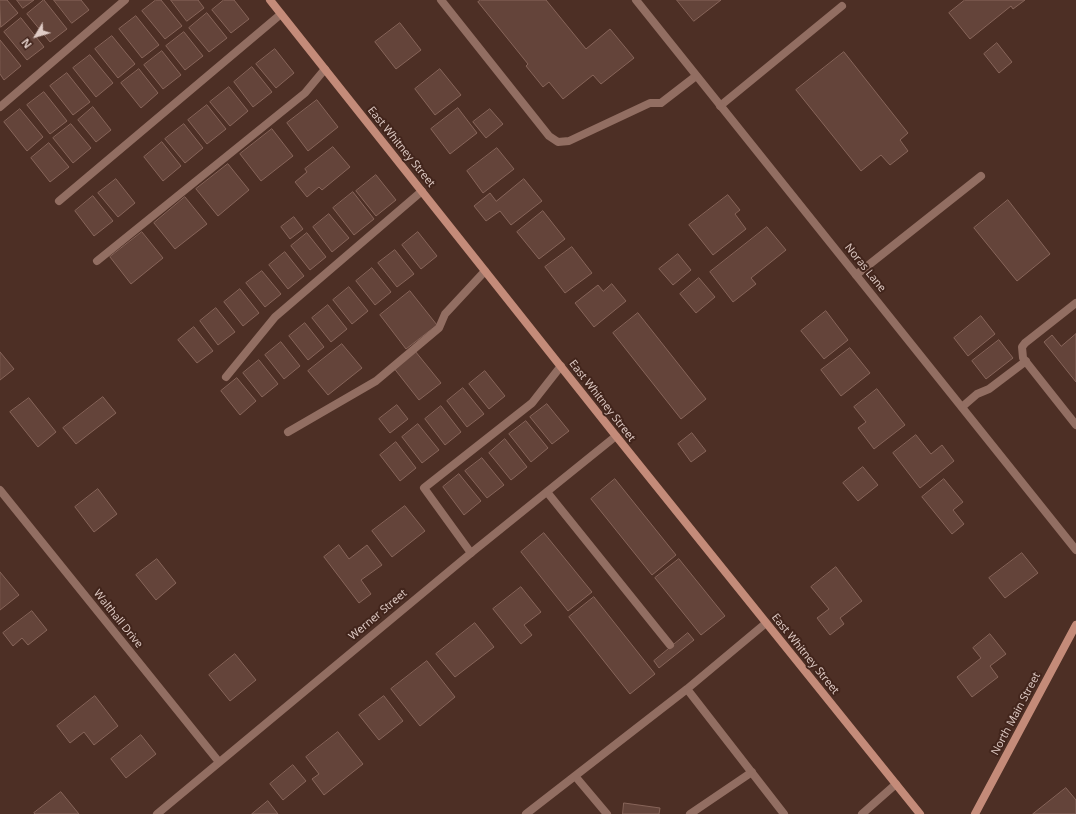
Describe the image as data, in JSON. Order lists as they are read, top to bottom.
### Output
{
  "streets": {
    "street": [
      "East Whitney Street",
      "Noras Lane",
      "Werner Street",
      "Walthall Drive",
      "North Main Street"
    ]
  },
  "crossings": [
    ["East Whitney Street", "Werner Street"],
    ["Werner Street", "Walthall Drive"]
  ],
  "north": "bottom left"
}
